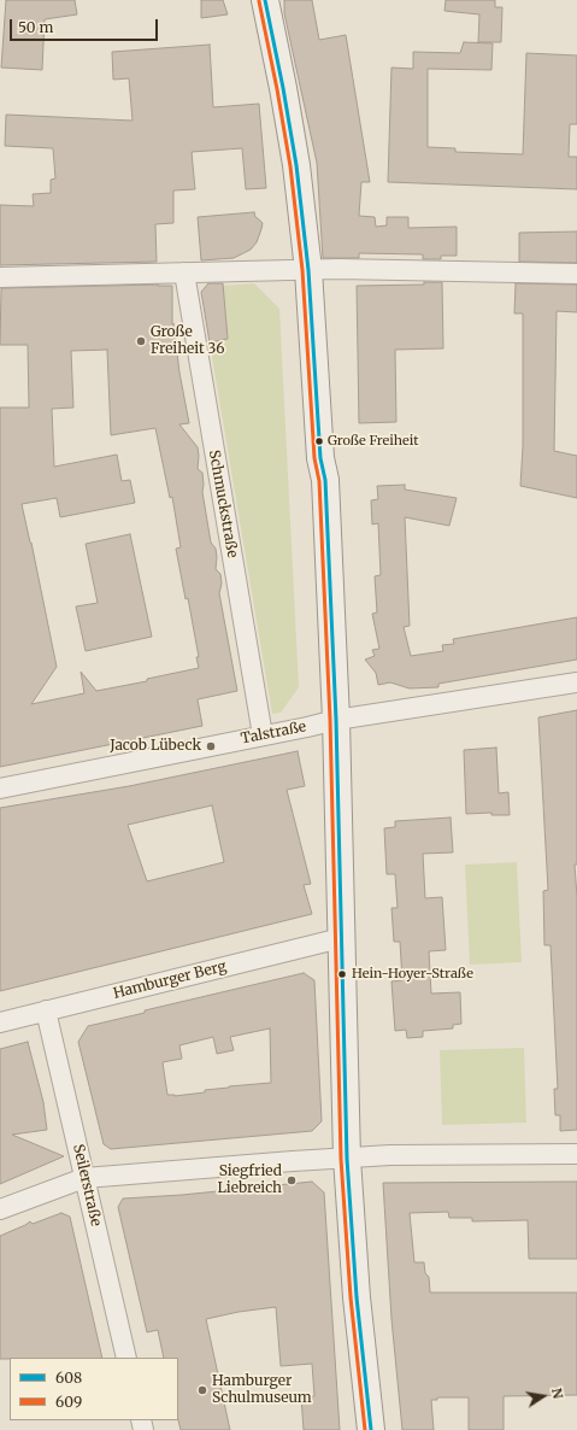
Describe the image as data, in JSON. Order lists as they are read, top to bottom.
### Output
{
  "streets": {
    "street": [
      "Schmuckstraße",
      "Talstraße",
      "Hamburger Berg",
      "Seilerstraße"
    ]
  },
  "crossings": [
    ["Schmuckstraße", "Talstraße"],
    ["Hamburger Berg", "Seilerstraße"]
  ],
  "places": [
    "Große Freiheit 36",
    "Große Freiheit",
    "Jacob Lübeck",
    "Hein-Hoyer-Straße",
    "Siegfried Liebreich",
    "Hamburger Schulmuseum"
  ],
  "lines": ["transit line 608", "transit line 609"],
  "legend": ["608", "609"],
  "scale_bar": "50 m",
  "north": "right"
}
